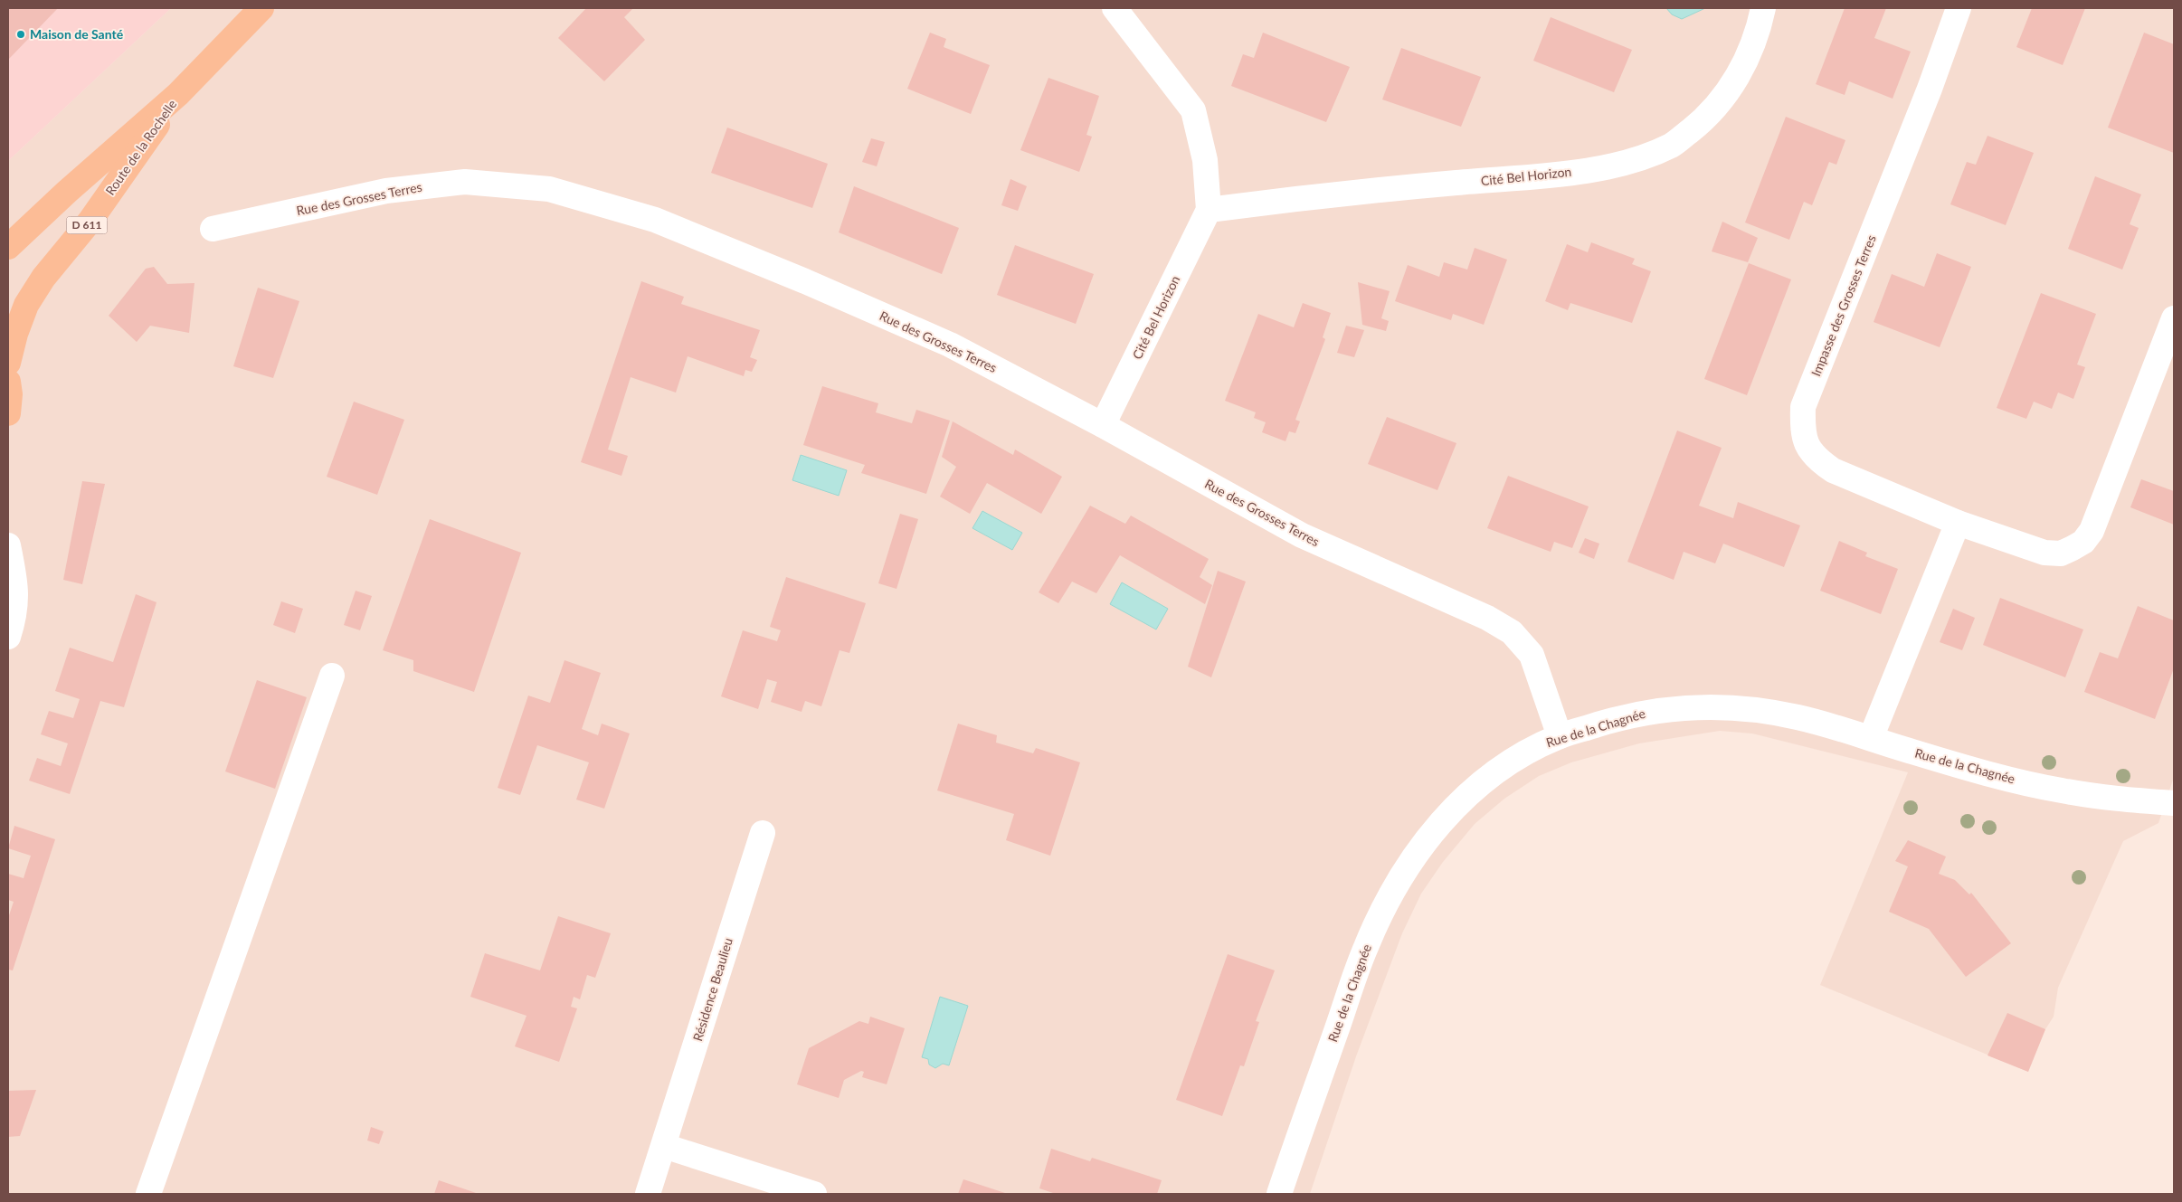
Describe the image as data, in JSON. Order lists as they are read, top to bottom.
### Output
{
  "streets": {
    "main road": ["Route de la Rochelle", "D 611"],
    "street": [
      "Cité Bel Horizon",
      "Rue des Grosses Terres",
      "Impasse des Grosses Terres",
      "Rue de la Chagnée",
      "Résidence Beaulieu"
    ]
  },
  "crossings": [
    ["Cité Bel Horizon", "Rue des Grosses Terres"],
    ["Rue des Grosses Terres", "Rue de la Chagnée"]
  ],
  "places": ["Maison de Santé"]
}
